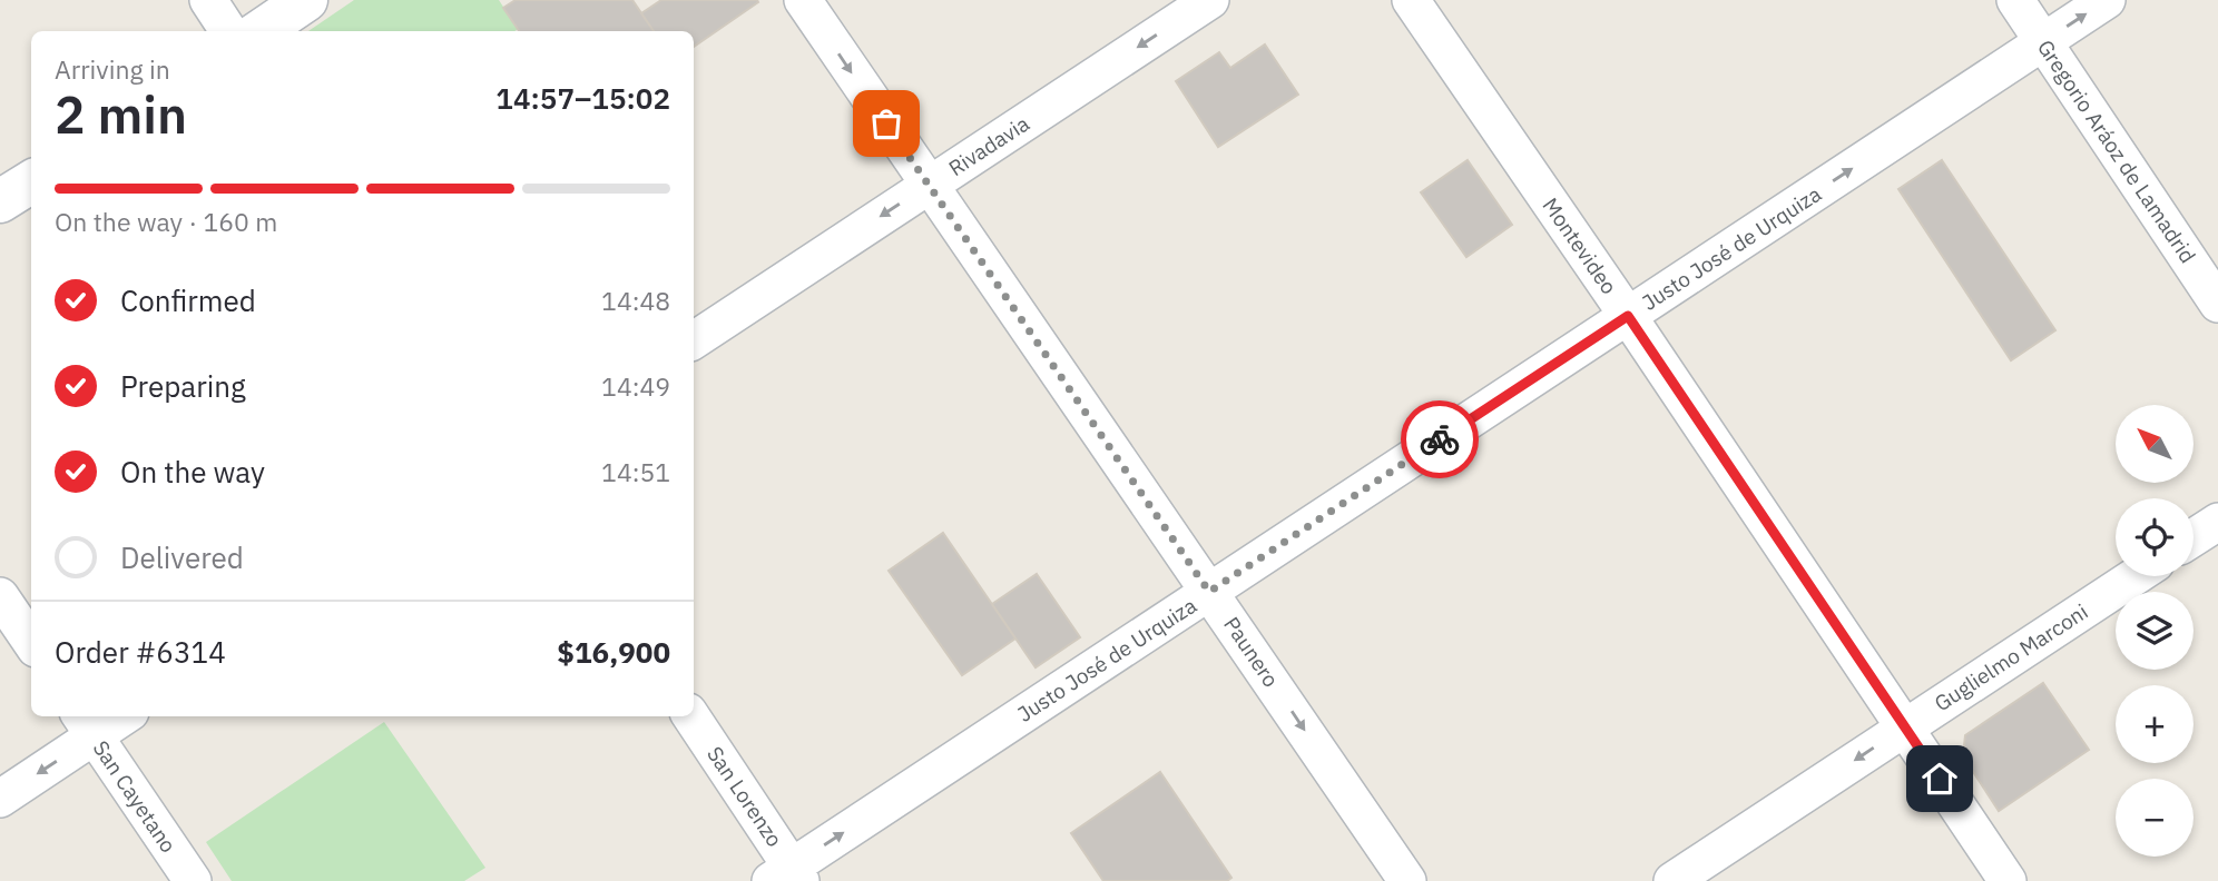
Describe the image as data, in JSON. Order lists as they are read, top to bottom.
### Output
{
  "streets": {
    "street": [
      "Rivadavia",
      "Gregorio Aráoz de Lamadrid",
      "Montevideo",
      "Justo José de Urquiza",
      "Paunero",
      "Guglielmo Marconi",
      "San Cayetano",
      "San Lorenzo"
    ]
  },
  "crossings": [
    ["Rivadavia", "Paunero"],
    ["Gregorio Aráoz de Lamadrid", "Justo José de Urquiza"],
    ["Montevideo", "Justo José de Urquiza"],
    ["Montevideo", "Guglielmo Marconi"],
    ["Justo José de Urquiza", "Paunero"],
    ["Justo José de Urquiza", "San Lorenzo"]
  ],
  "one_way": [
    "Rivadavia",
    "Justo José de Urquiza",
    "Paunero",
    "Guglielmo Marconi"
  ],
  "north": "top left",
  "page": {
    "heading": ["2 min", "Arriving in", "14:57–15:02"],
    "panel": ["Order #6314", "$16,900"],
    "bar": "On the way · 160 m",
    "list": [
      ["Confirmed", "14:48"],
      ["Preparing", "14:49"],
      ["On the way", "14:51"],
      "Delivered"
    ],
    "map_buttons": ["+", "−"]
  }
}
